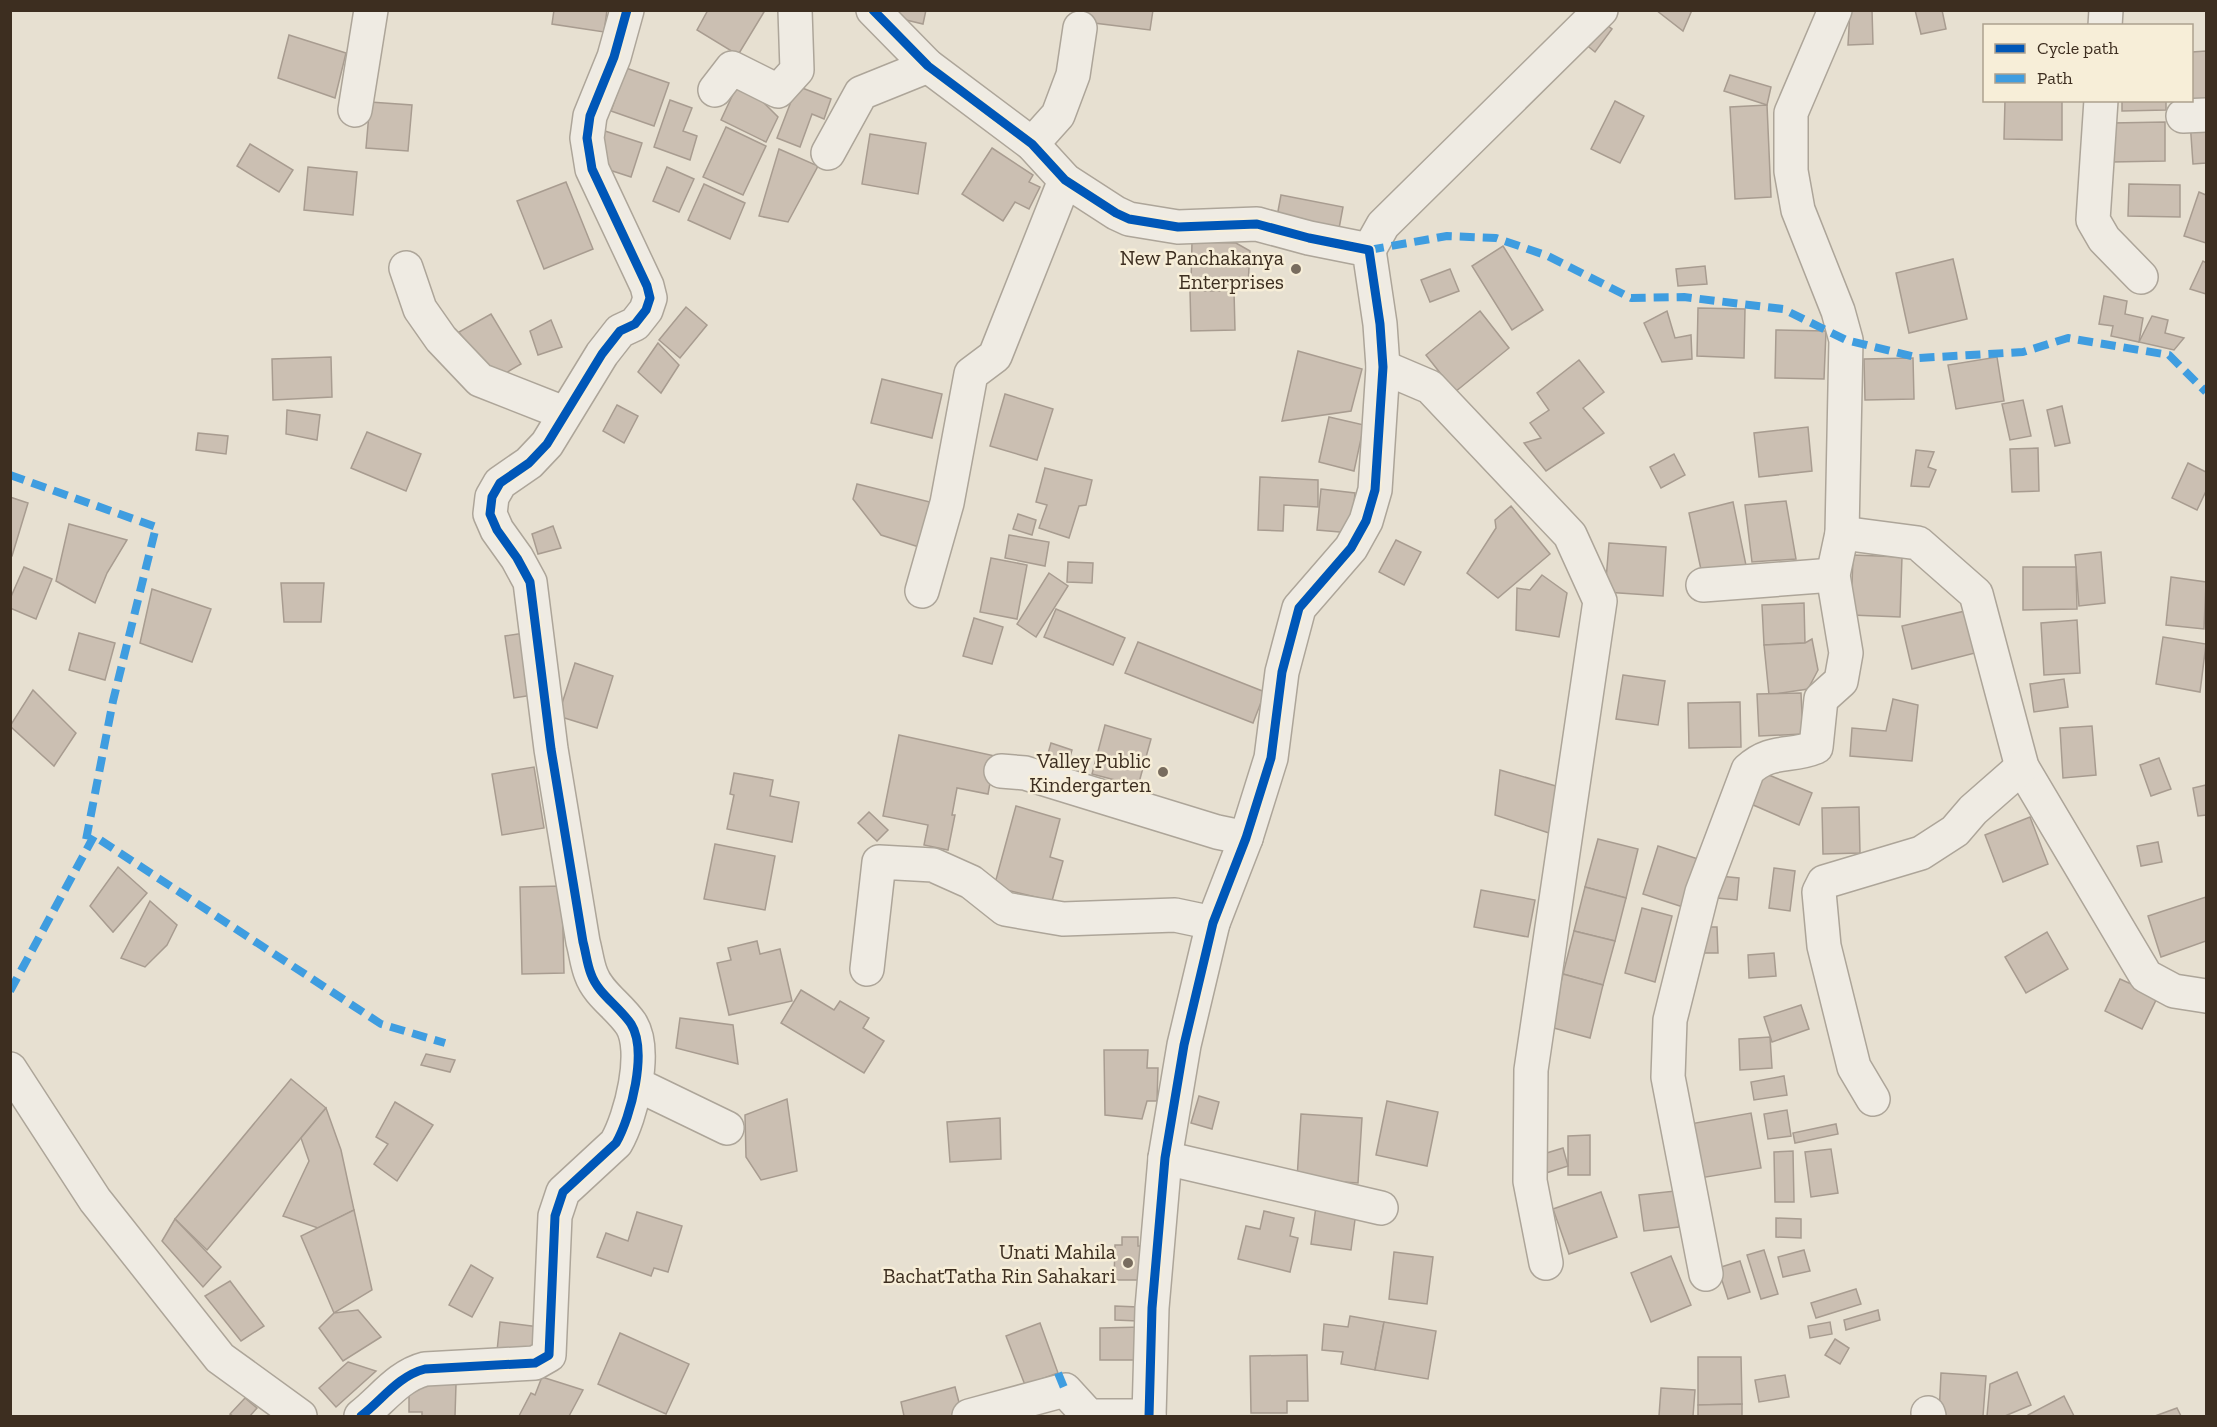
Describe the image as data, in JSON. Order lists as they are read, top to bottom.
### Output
{
  "places": ["New Panchakanya Enterprises", "Valley Public Kindergarten", "Unati Mahila BachatTatha Rin Sahakari"],
  "legend": ["Cycle path", "Path"]
}
